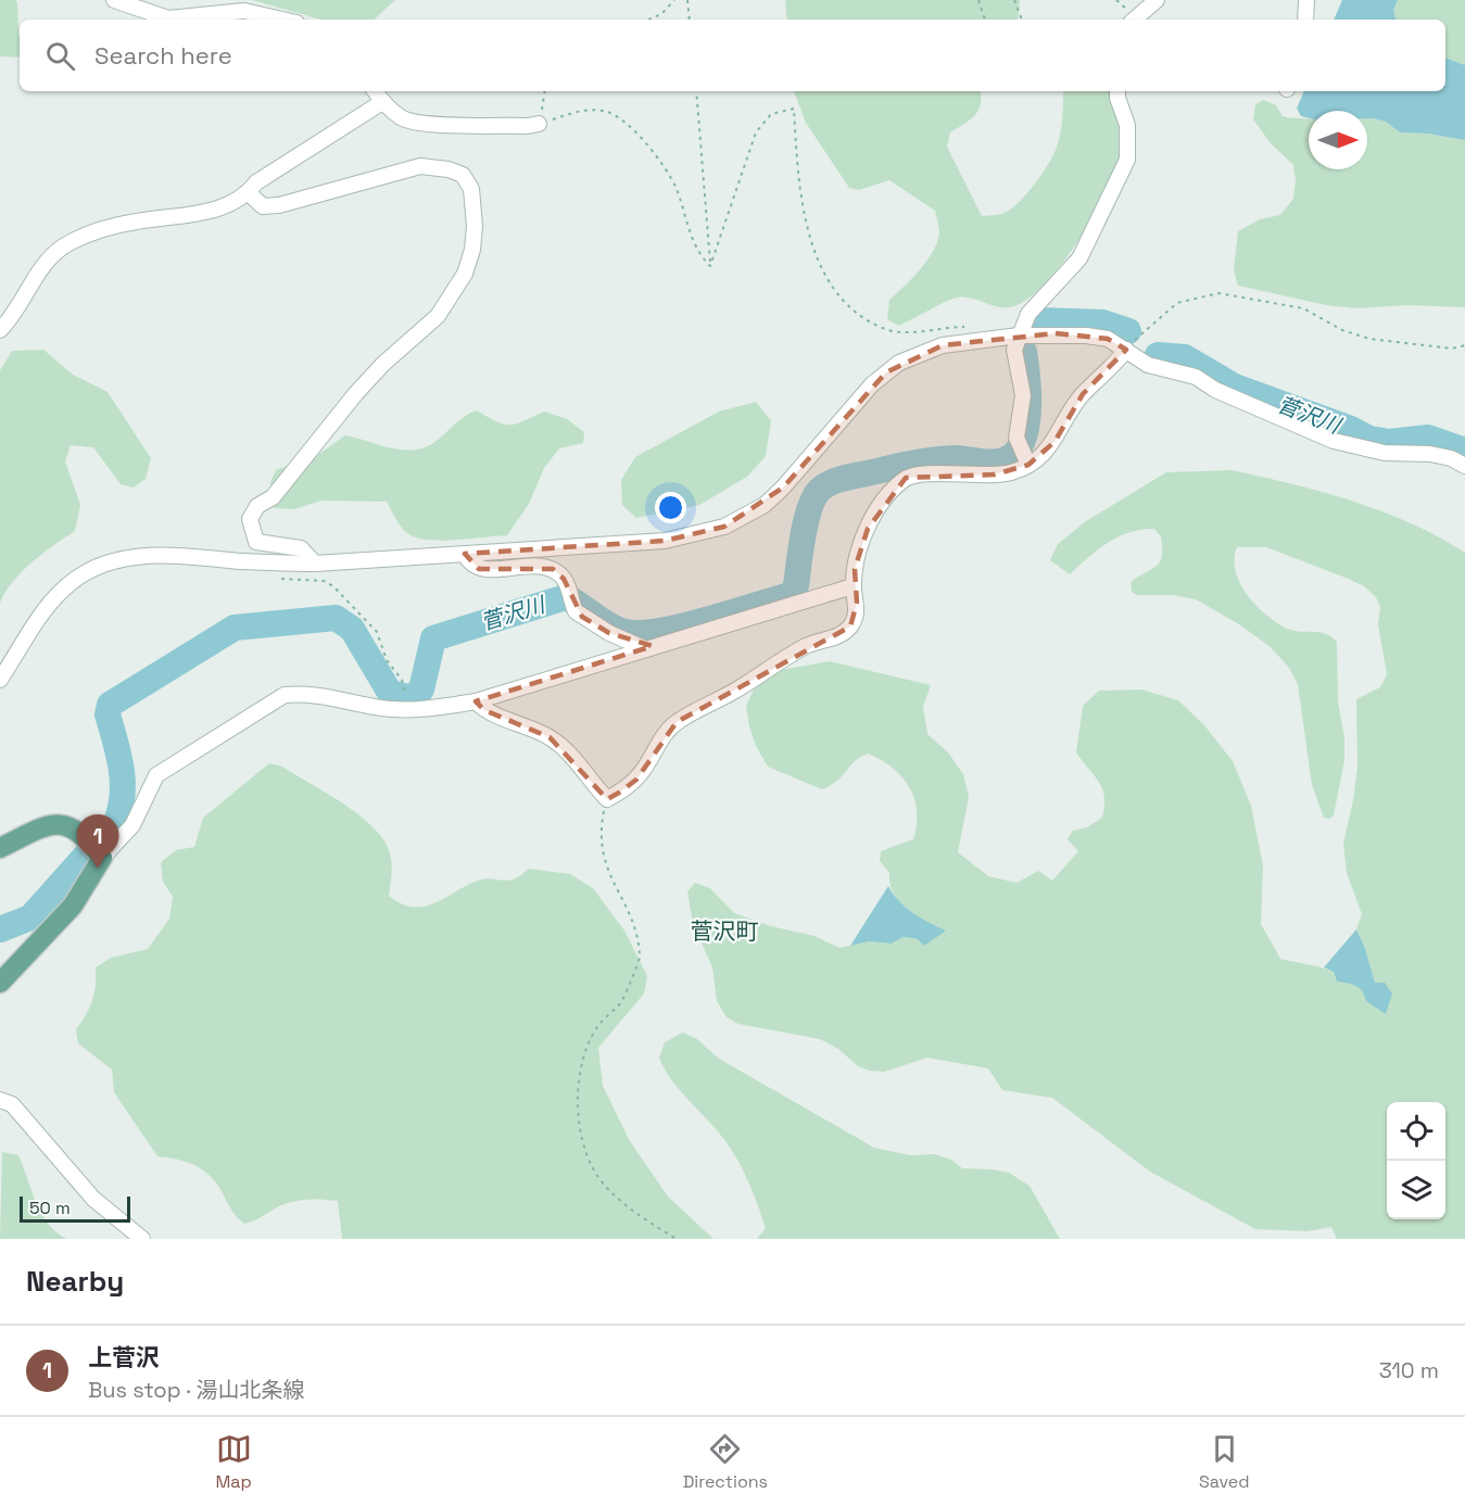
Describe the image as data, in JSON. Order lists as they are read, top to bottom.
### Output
{
  "districts": ["菅沢町"],
  "water": ["菅沢川"],
  "scale_bar": "50 m",
  "north": "right",
  "page": {
    "search": "Search here",
    "pins": "1",
    "scale": "50 m",
    "heading": "Nearby",
    "list": [
      {
        "mark": "1",
        "name": "上菅沢",
        "note": "Bus stop · 湯山北条線",
        "value": "310 m"
      }
    ],
    "nav": ["Map", "Directions", "Saved"]
  }
}
